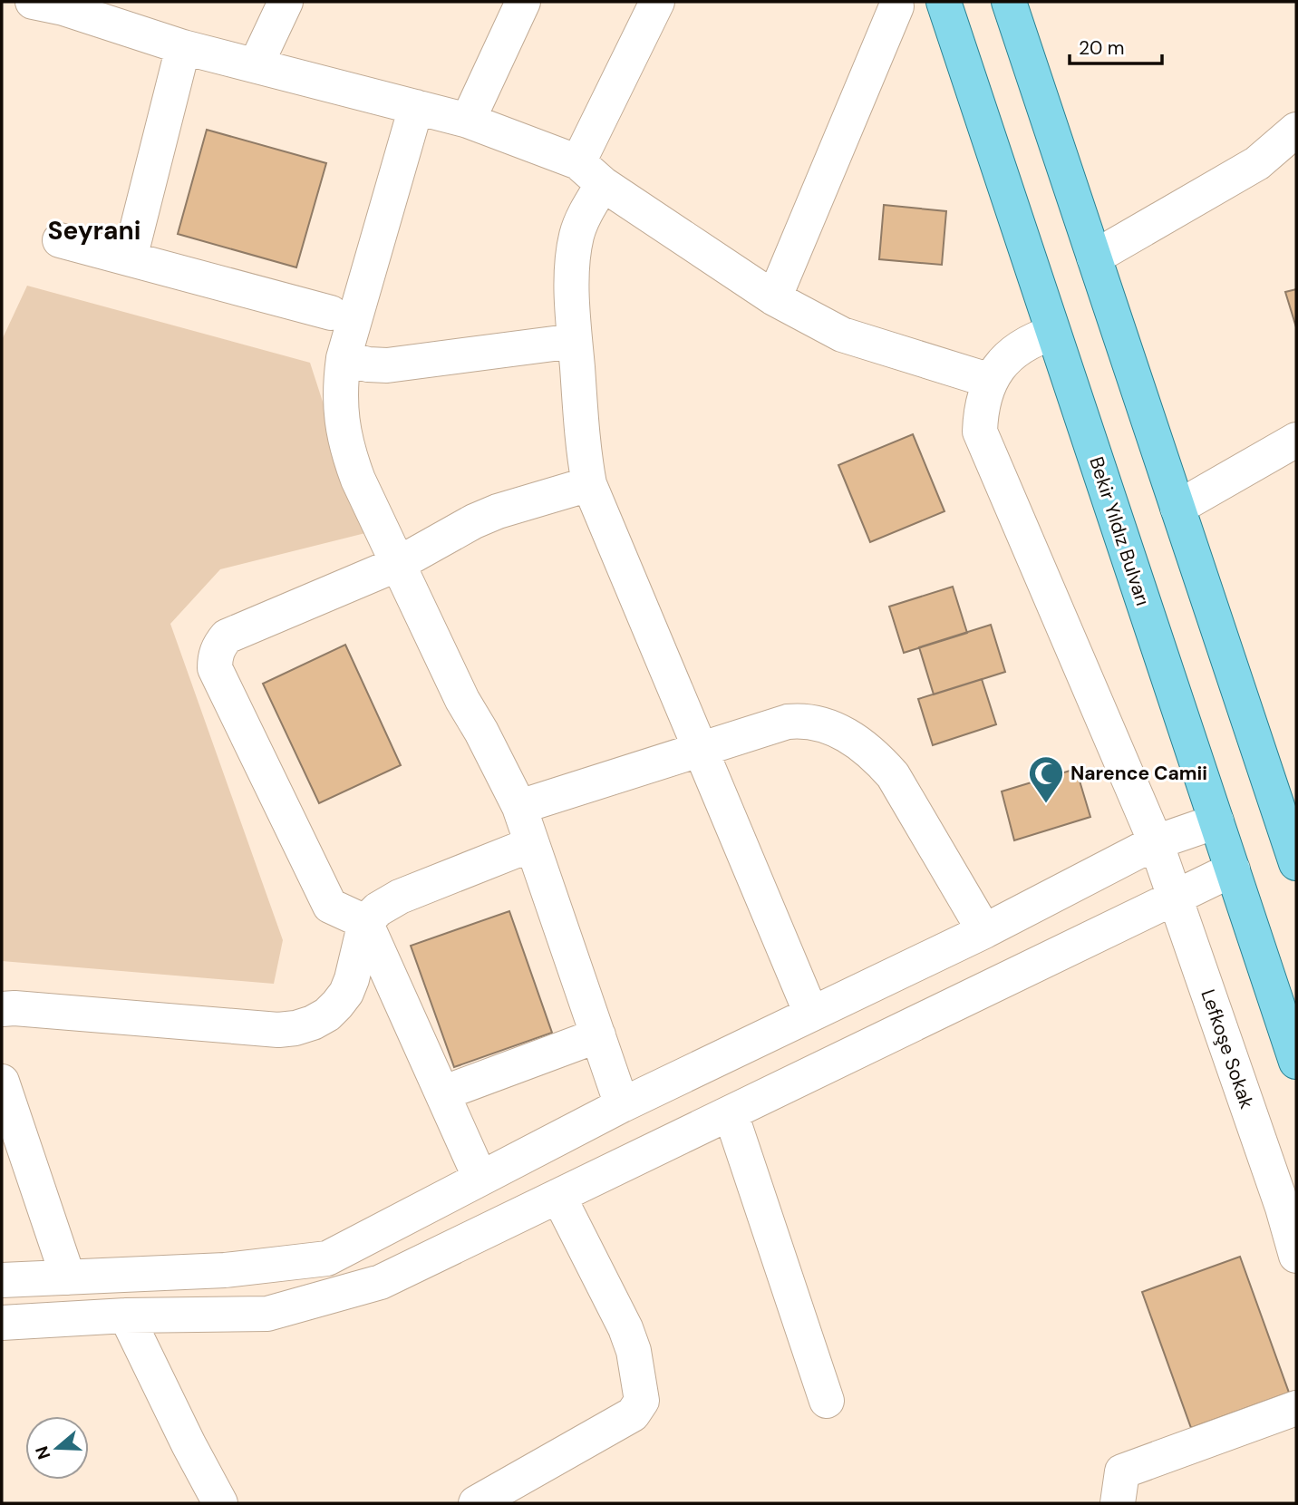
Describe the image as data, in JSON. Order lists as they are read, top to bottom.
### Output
{
  "streets": {
    "main road": ["Bekir Yıldız Bulvarı"],
    "street": ["Lefkoşe Sokak"]
  },
  "crossings": [
    ["Bekir Yıldız Bulvarı", "Lefkoşe Sokak"]
  ],
  "districts": ["Seyrani"],
  "places": {
    "mosque": ["Narence Camii"]
  },
  "scale_bar": "20 m",
  "north": "left"
}
